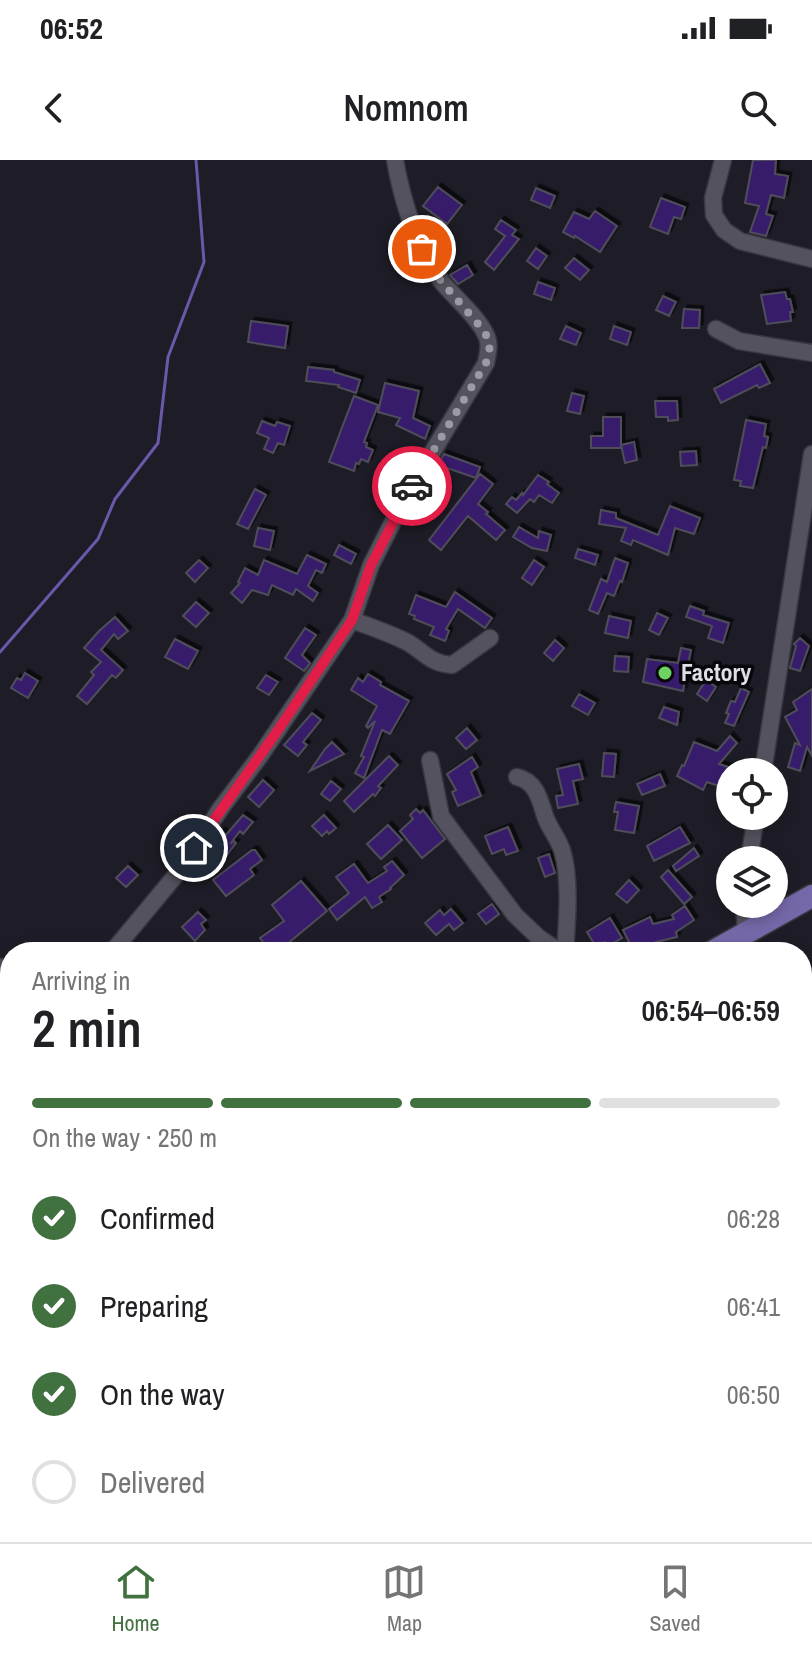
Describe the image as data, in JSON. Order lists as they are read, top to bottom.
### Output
{
  "places": ["Factory"],
  "page": {
    "status": "06:52",
    "header": "Nomnom",
    "heading": ["2 min", "Arriving in", "06:54–06:59"],
    "bar": "On the way · 250 m",
    "list": [
      ["Confirmed", "06:28"],
      ["Preparing", "06:41"],
      ["On the way", "06:50"],
      "Delivered"
    ],
    "tabs": ["Home", "Map", "Saved"]
  }
}
